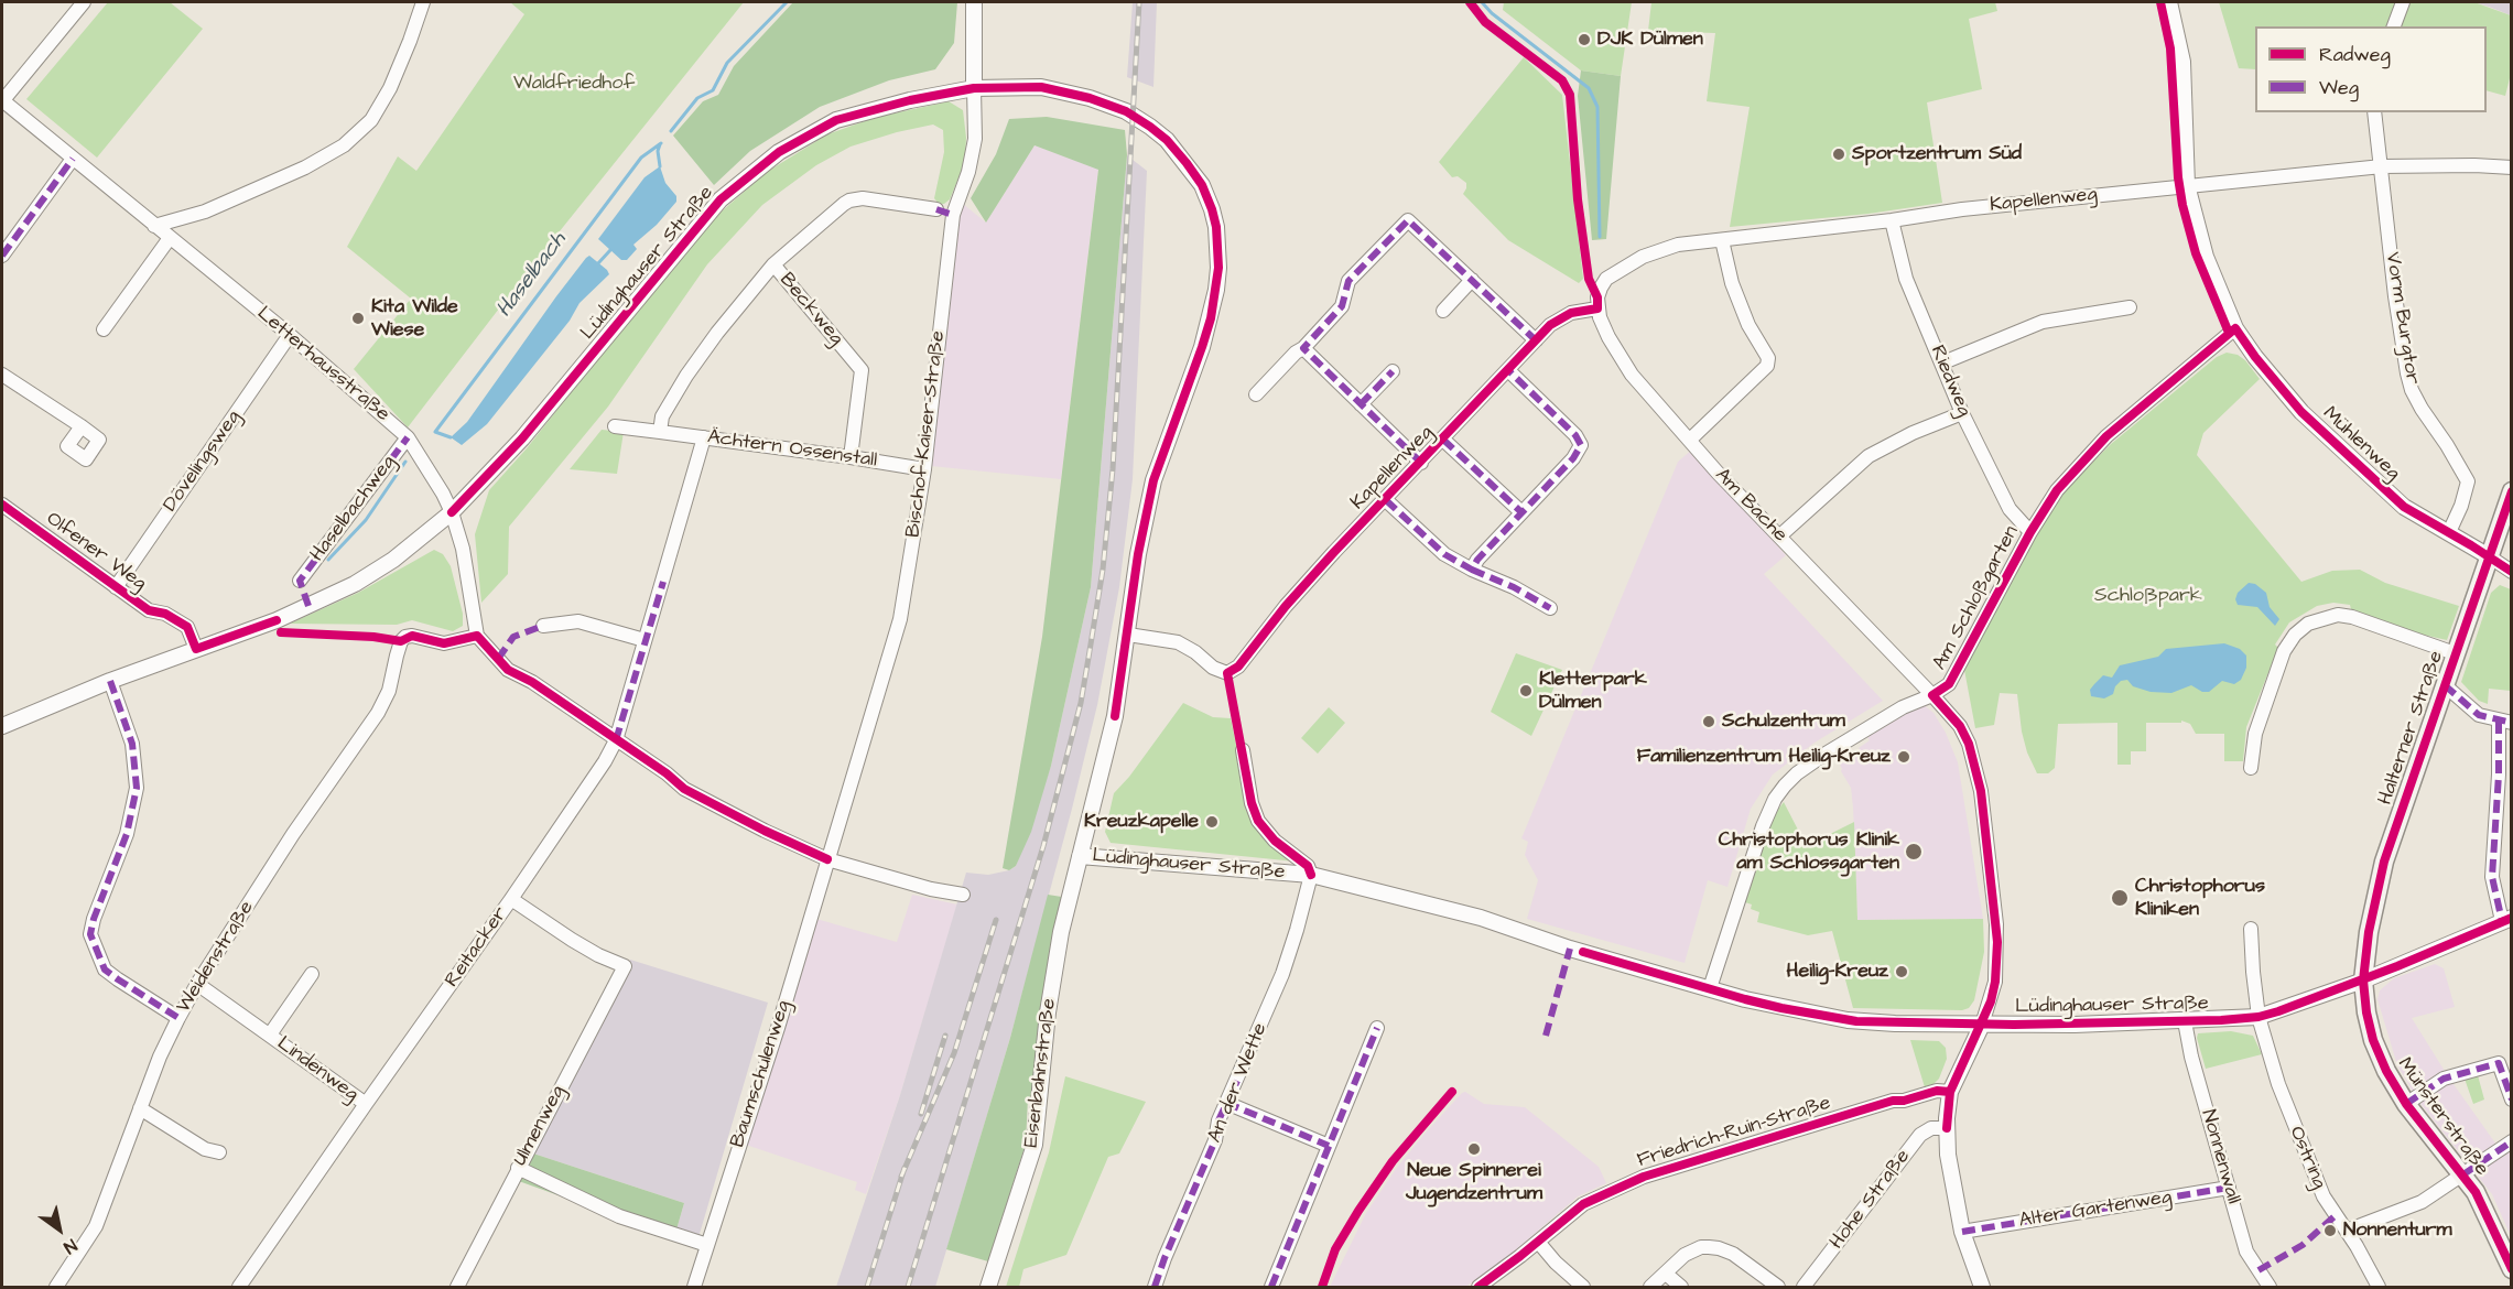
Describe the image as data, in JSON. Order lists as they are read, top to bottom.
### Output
{
  "streets": {
    "main road": ["Halterner Straße", "Münsterstraße"],
    "street": [
      "Kapellenweg",
      "Lüdinghauser Straße",
      "Beckweg",
      "Vorm Burgtor",
      "Letterhausstraße",
      "Riedweg",
      "Bischof-Kaiser-Straße",
      "Mühlenweg",
      "Ächtern Ossenstall",
      "Dövelingsweg",
      "Am Bache",
      "Haselbachweg",
      "Olfener Weg",
      "Am Schloßgarten",
      "Reitacker",
      "Weidenstraße",
      "Lindenweg",
      "Eisenbahnstraße",
      "Baumschulenweg",
      "An der Wette",
      "Ulmenweg",
      "Friedrich-Ruin-Straße",
      "Nonnenwall",
      "Ostring",
      "Hohe Straße",
      "Alter Gartenweg"
    ]
  },
  "crossings": [
    ["Kapellenweg", "Lüdinghauser Straße"],
    ["Kapellenweg", "Vorm Burgtor"],
    ["Kapellenweg", "Riedweg"],
    ["Kapellenweg", "Mühlenweg"],
    ["Kapellenweg", "Am Bache"],
    ["Lüdinghauser Straße", "Letterhausstraße"],
    ["Lüdinghauser Straße", "Bischof-Kaiser-Straße"],
    ["Lüdinghauser Straße", "Olfener Weg"],
    ["Lüdinghauser Straße", "Am Schloßgarten"],
    ["Lüdinghauser Straße", "Halterner Straße"],
    ["Lüdinghauser Straße", "Eisenbahnstraße"],
    ["Lüdinghauser Straße", "An der Wette"],
    ["Lüdinghauser Straße", "Münsterstraße"],
    ["Lüdinghauser Straße", "Nonnenwall"],
    ["Lüdinghauser Straße", "Ostring"],
    ["Beckweg", "Ächtern Ossenstall"],
    ["Vorm Burgtor", "Mühlenweg"],
    ["Letterhausstraße", "Dövelingsweg"],
    ["Letterhausstraße", "Haselbachweg"],
    ["Riedweg", "Am Schloßgarten"],
    ["Bischof-Kaiser-Straße", "Ächtern Ossenstall"],
    ["Bischof-Kaiser-Straße", "Baumschulenweg"],
    ["Mühlenweg", "Am Schloßgarten"],
    ["Mühlenweg", "Halterner Straße"],
    ["Ächtern Ossenstall", "Reitacker"],
    ["Dövelingsweg", "Olfener Weg"],
    ["Am Bache", "Am Schloßgarten"],
    ["Halterner Straße", "Münsterstraße"],
    ["Reitacker", "Lindenweg"],
    ["Reitacker", "Ulmenweg"],
    ["Weidenstraße", "Lindenweg"],
    ["Nonnenwall", "Alter Gartenweg"]
  ],
  "water": ["Haselbach"],
  "parks": ["Waldfriedhof", "Schloßpark"],
  "places": [
    "DJK Dülmen",
    "Sportzentrum Süd",
    "Kita Wilde Wiese",
    "Kletterpark Dülmen",
    "Schulzentrum",
    "Familienzentrum Heilig-Kreuz",
    "Kreuzkapelle",
    "Christophorus Klinik am Schlossgarten",
    "Christophorus Kliniken",
    "Heilig-Kreuz",
    "Neue Spinnerei Jugendzentrum",
    "Nonnenturm"
  ],
  "legend": ["Radweg", "Weg"],
  "north": "bottom right"
}
